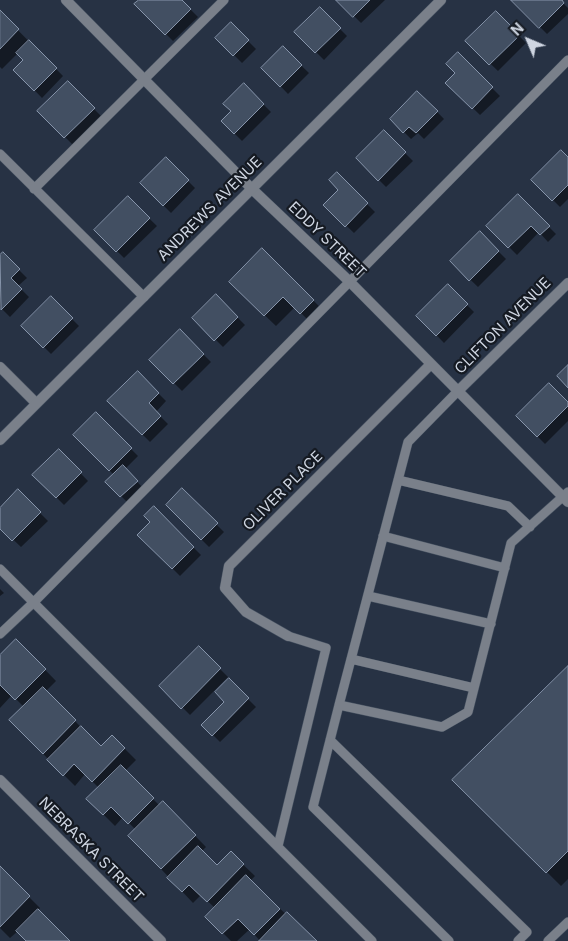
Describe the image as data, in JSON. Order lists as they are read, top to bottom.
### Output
{
  "streets": {
    "street": [
      "ANDREWS AVENUE",
      "EDDY STREET",
      "CLIFTON AVENUE",
      "OLIVER PLACE",
      "NEBRASKA STREET"
    ]
  },
  "crossings": [
    ["ANDREWS AVENUE", "EDDY STREET"],
    ["EDDY STREET", "CLIFTON AVENUE"],
    ["EDDY STREET", "OLIVER PLACE"]
  ],
  "north": "top left"
}
